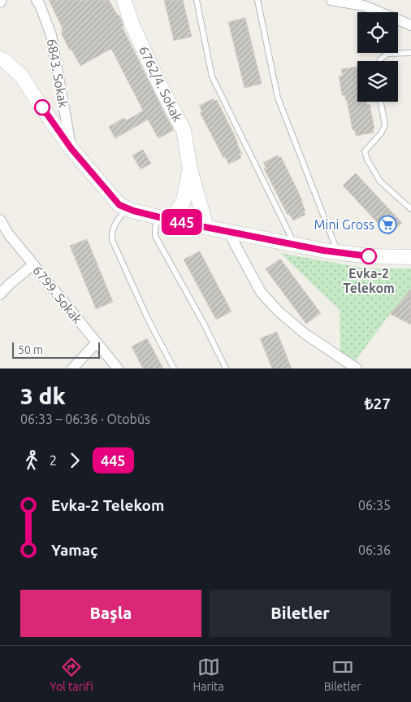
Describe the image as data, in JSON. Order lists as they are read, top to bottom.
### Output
{
  "streets": {
    "main road": ["6762/4. Sokak"],
    "street": ["6843. Sokak", "6799. Sokak"]
  },
  "places": {
    "supermarket": ["Mini Gross"],
    "other": ["Evka-2 Telekom"]
  },
  "lines": ["bus line 445"],
  "scale_bar": "50 m",
  "page": {
    "on_map": "445",
    "scale": "50 m",
    "heading": ["3 dk", "06:33 – 06:36 · Otobüs", "₺27"],
    "legs": ["2", "445"],
    "list": [
      {
        "name": "Evka-2 Telekom",
        "value": "06:35"
      },
      {
        "name": "Yamaç",
        "value": "06:36"
      }
    ],
    "buttons": ["Başla", "Biletler"],
    "tabs": ["Yol tarifi", "Harita", "Biletler"]
  }
}
